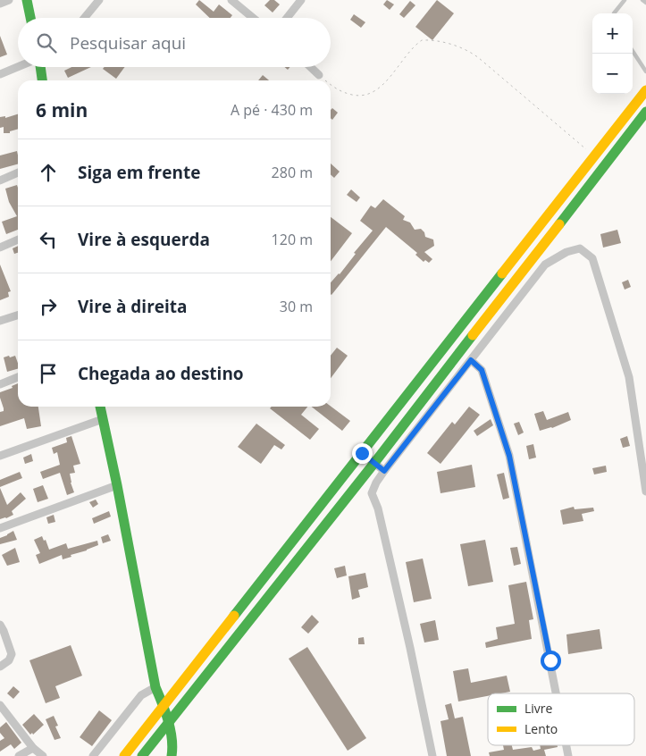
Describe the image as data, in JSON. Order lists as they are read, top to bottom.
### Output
{
  "legend": ["Livre", "Lento"],
  "page": {
    "map_buttons": ["+", "−"],
    "search": "Pesquisar aqui",
    "heading": ["6 min", "A pé · 430 m"],
    "list": [
      ["Siga em frente", "280 m"],
      ["Vire à esquerda", "120 m"],
      ["Vire à direita", "30 m"],
      "Chegada ao destino"
    ]
  }
}
